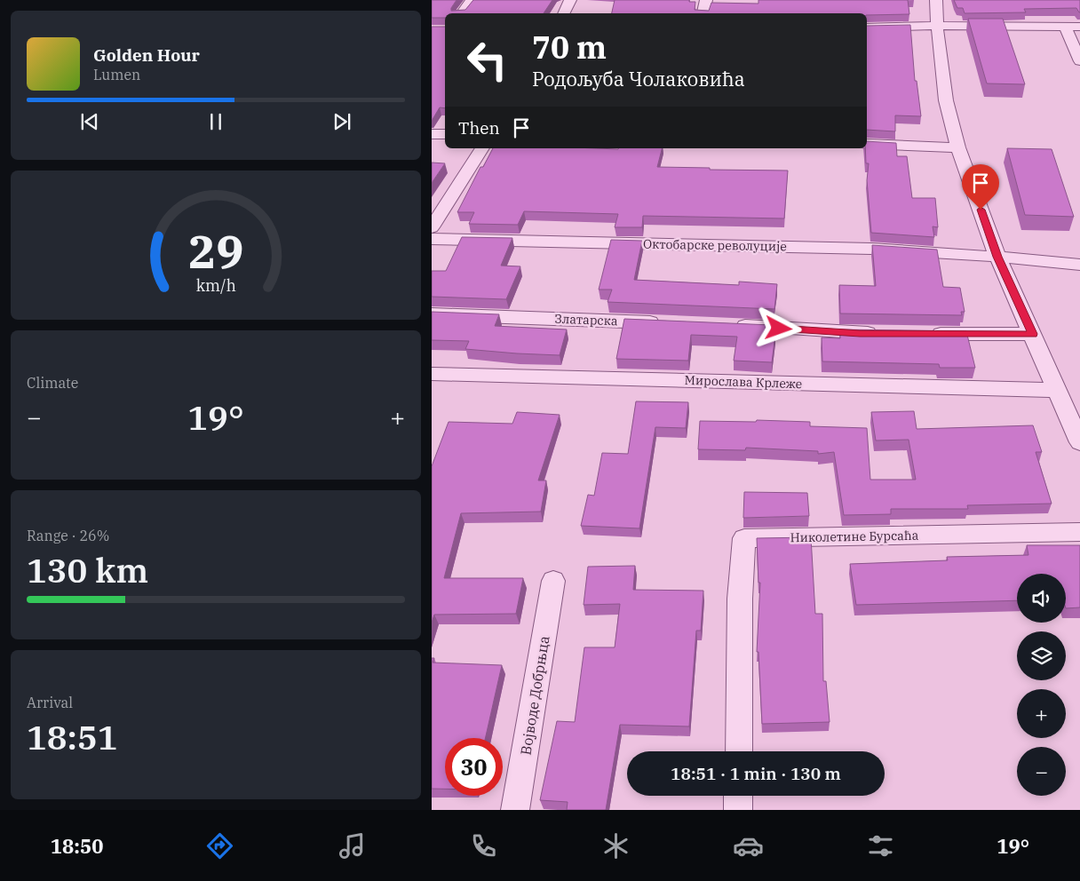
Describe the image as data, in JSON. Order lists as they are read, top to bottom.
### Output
{
  "streets": {
    "street": [
      "Октобарске револуције",
      "Златарска",
      "Мирослава Крлеже",
      "Николетине Бурсаћа",
      "Војводе Добрњца"
    ]
  },
  "page": {
    "turn": ["70 m", "Родољуба Чолаковића"],
    "song": ["Golden Hour", "Lumen"],
    "then": "Then",
    "tile": [
      "Climate",
      ["Range · 26%", "130 km"],
      ["Arrival", "18:51"]
    ],
    "heat": ["−", "19°", "+"],
    "map_buttons": ["+", "−"],
    "limit": "30",
    "trip": "18:51 · 1 min · 130 m",
    "tabs": ["18:50", "19°"],
    "gauge": ["29", "km/h"]
  }
}
